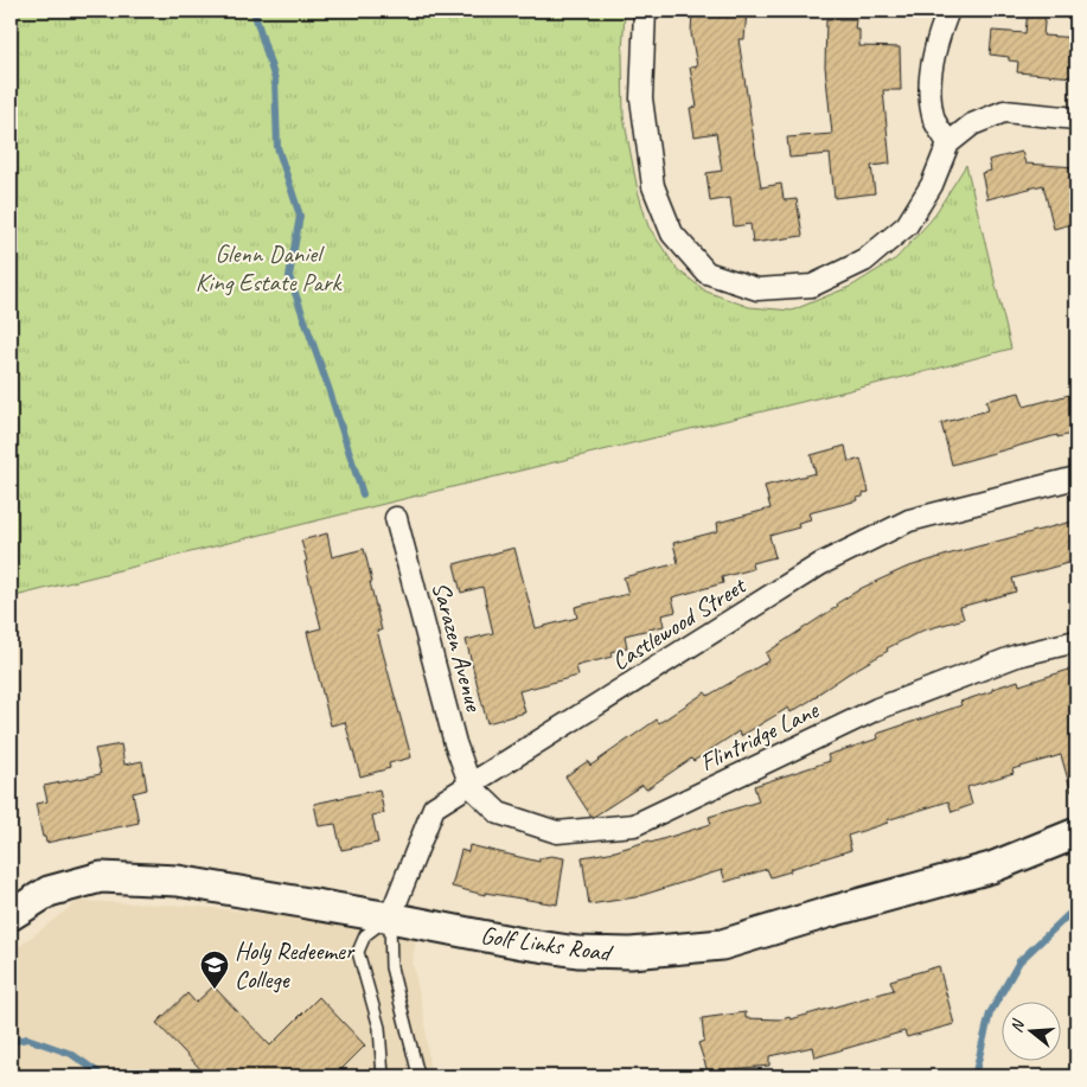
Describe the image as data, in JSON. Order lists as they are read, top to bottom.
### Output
{
  "streets": {
    "street": [
      "Castlewood Street",
      "Sarazen Avenue",
      "Flintridge Lane",
      "Golf Links Road"
    ]
  },
  "crossings": [
    ["Castlewood Street", "Sarazen Avenue"],
    ["Castlewood Street", "Flintridge Lane"],
    ["Castlewood Street", "Golf Links Road"],
    ["Sarazen Avenue", "Flintridge Lane"]
  ],
  "parks": ["Glenn Daniel King Estate Park"],
  "places": {
    "school or university": ["Holy Redeemer College"]
  },
  "north": "left"
}
